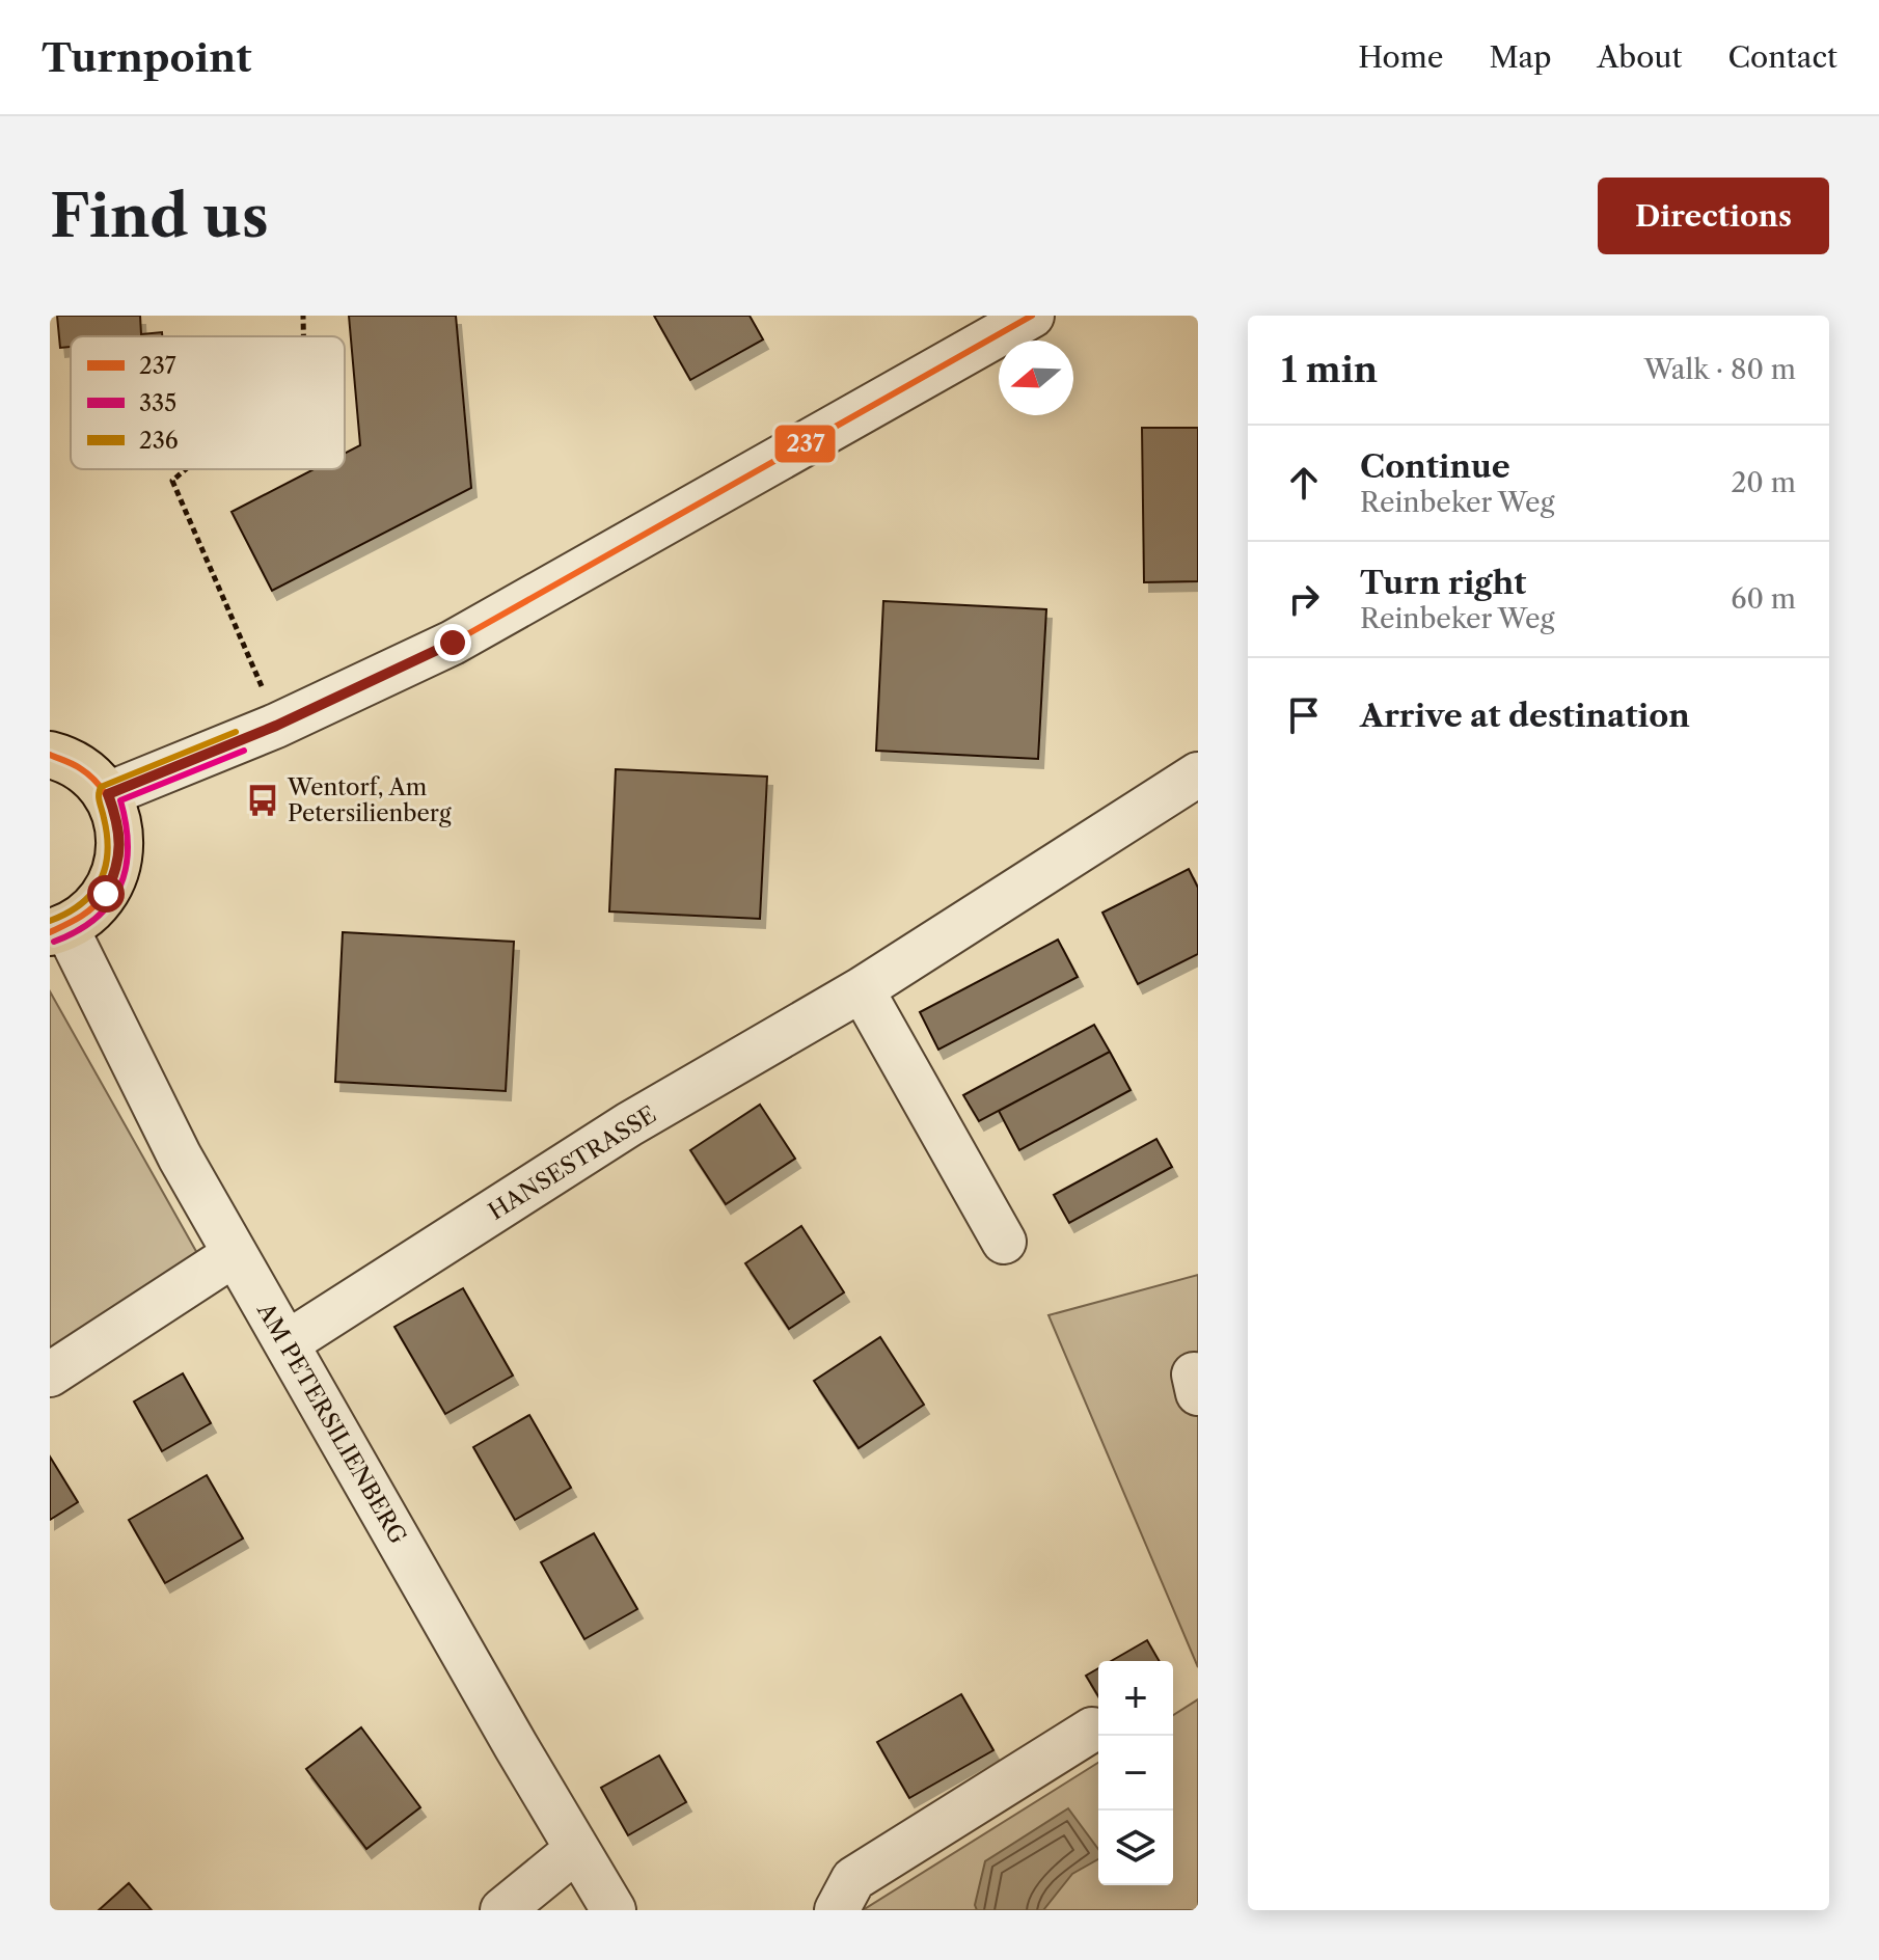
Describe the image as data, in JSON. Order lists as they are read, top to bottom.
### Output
{
  "streets": {
    "street": ["HANSESTRASSE", "AM PETERSILIENBERG"]
  },
  "crossings": [
    ["HANSESTRASSE", "AM PETERSILIENBERG"]
  ],
  "places": {
    "bus stop": ["Wentorf, Am Petersilienberg"]
  },
  "lines": ["transit line 237", "transit line 236", "transit line 335"],
  "legend": ["237", "335", "236"],
  "north": "left",
  "page": {
    "header": "Turnpoint",
    "nav": [
      "Home",
      "Map",
      "About",
      "Contact"
    ],
    "buttons": "Directions",
    "title": "Find us",
    "heading": ["1 min", "Walk · 80 m"],
    "list": [
      ["Continue", "Reinbeker Weg", "20 m"],
      ["Turn right", "Reinbeker Weg", "60 m"],
      "Arrive at destination"
    ],
    "map_buttons": ["+", "−"]
  }
}
